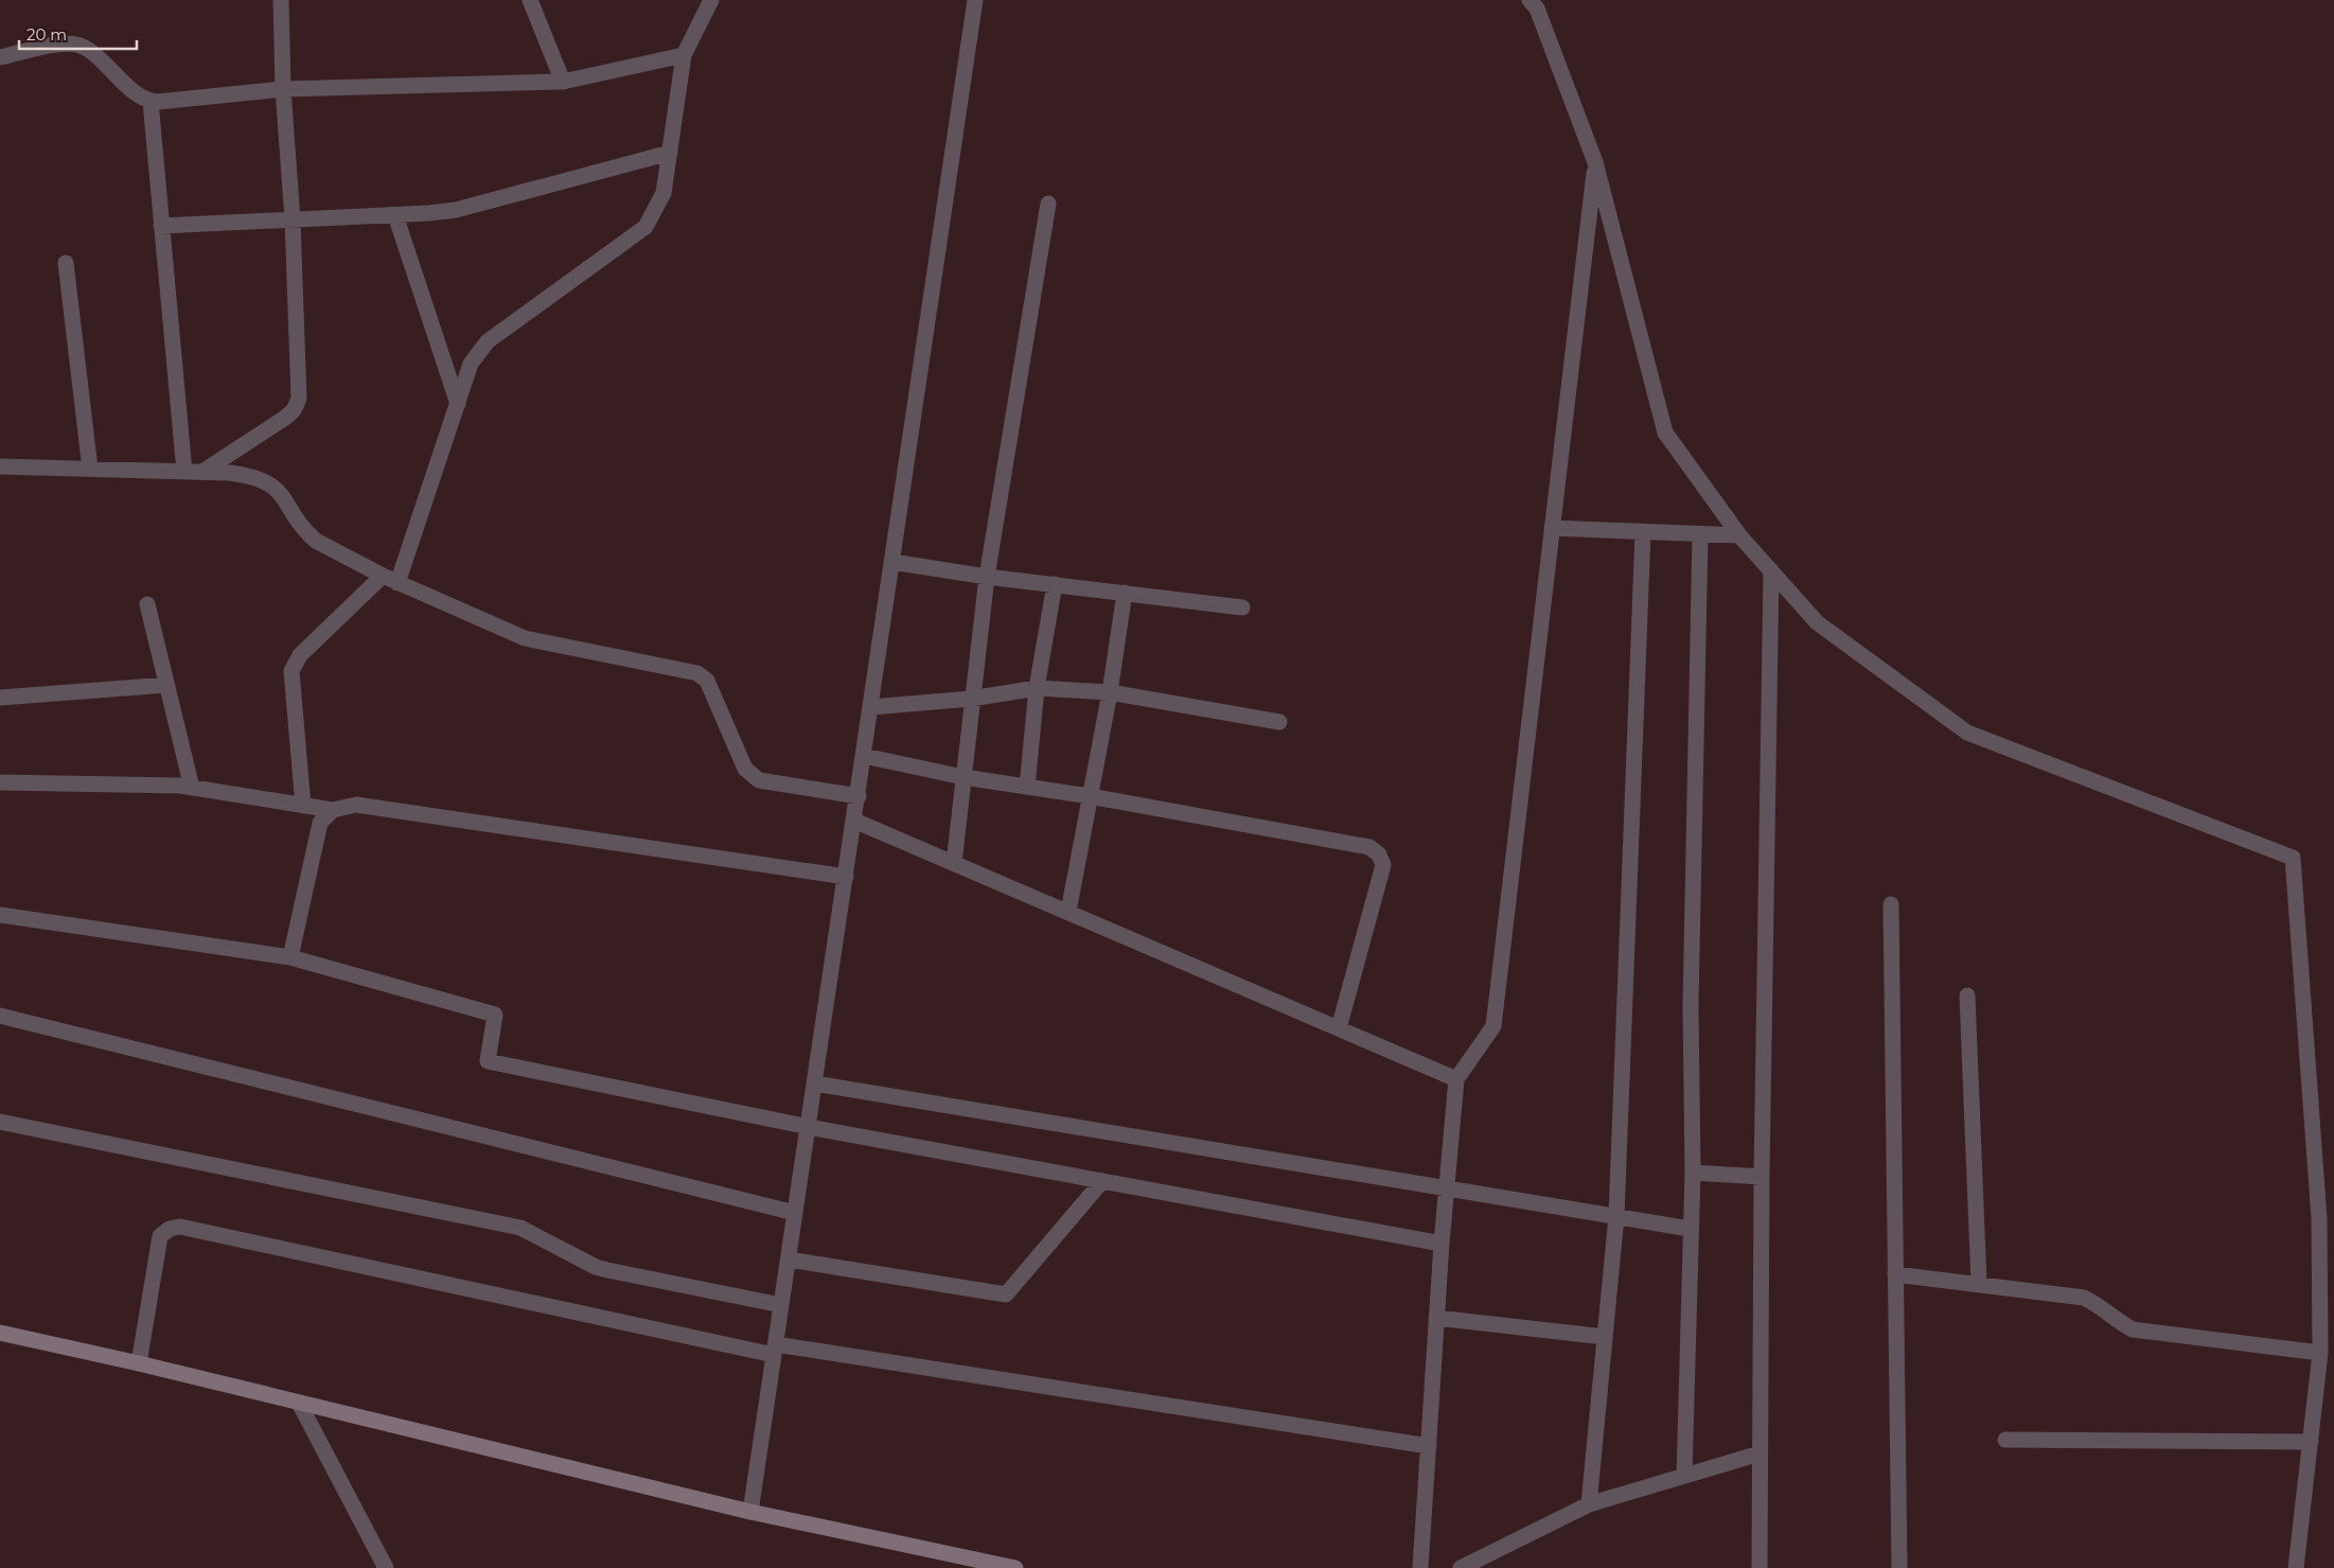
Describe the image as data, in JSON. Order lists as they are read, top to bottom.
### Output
{
  "scale_bar": "20 m"
}
